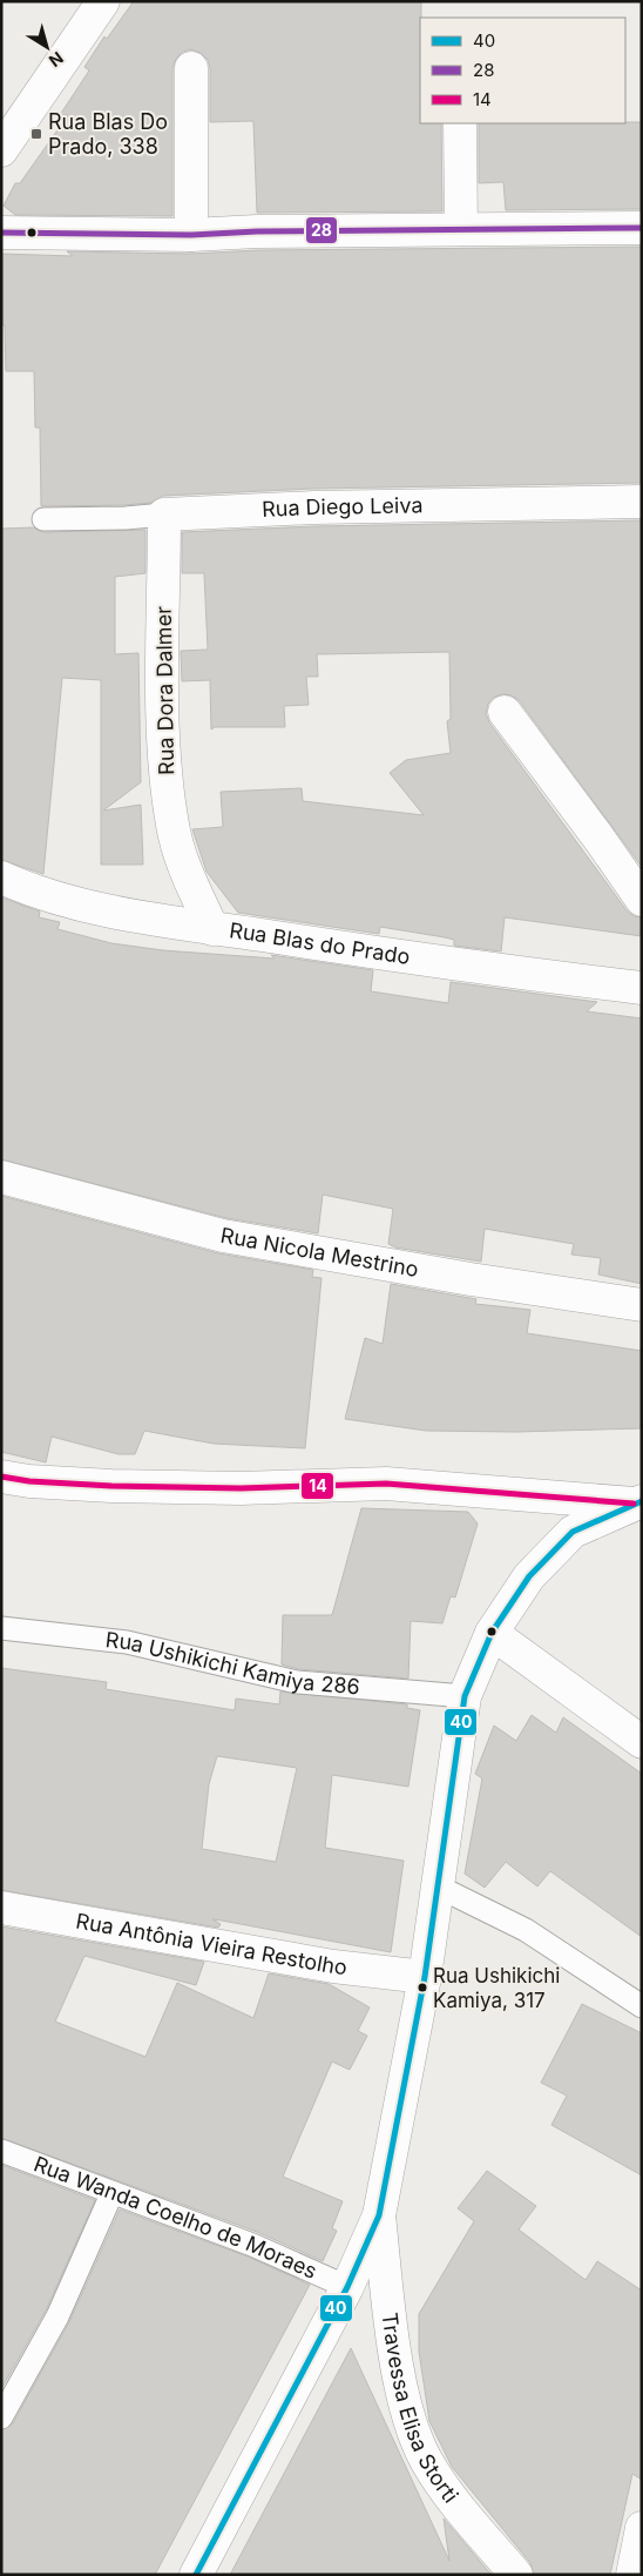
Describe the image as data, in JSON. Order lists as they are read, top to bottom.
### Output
{
  "streets": {
    "street": [
      "Rua Diego Leiva",
      "Rua Dora Dalmer",
      "Rua Blas do Prado",
      "Rua Nicola Mestrino",
      "Rua Antônia Vieira Restolho",
      "Travessa Elisa Storti"
    ],
    "lane": ["Rua Ushikichi Kamiya 286", "Rua Wanda Coelho de Moraes"]
  },
  "crossings": [
    ["Rua Diego Leiva", "Rua Dora Dalmer"],
    ["Rua Dora Dalmer", "Rua Blas do Prado"]
  ],
  "places": {
    "transit": ["Rua Blas Do Prado, 338"],
    "other": ["Rua Ushikichi Kamiya, 317"]
  },
  "lines": ["transit line 28", "transit line 14", "transit line 40"],
  "legend": ["40", "28", "14"],
  "north": "bottom right"
}
